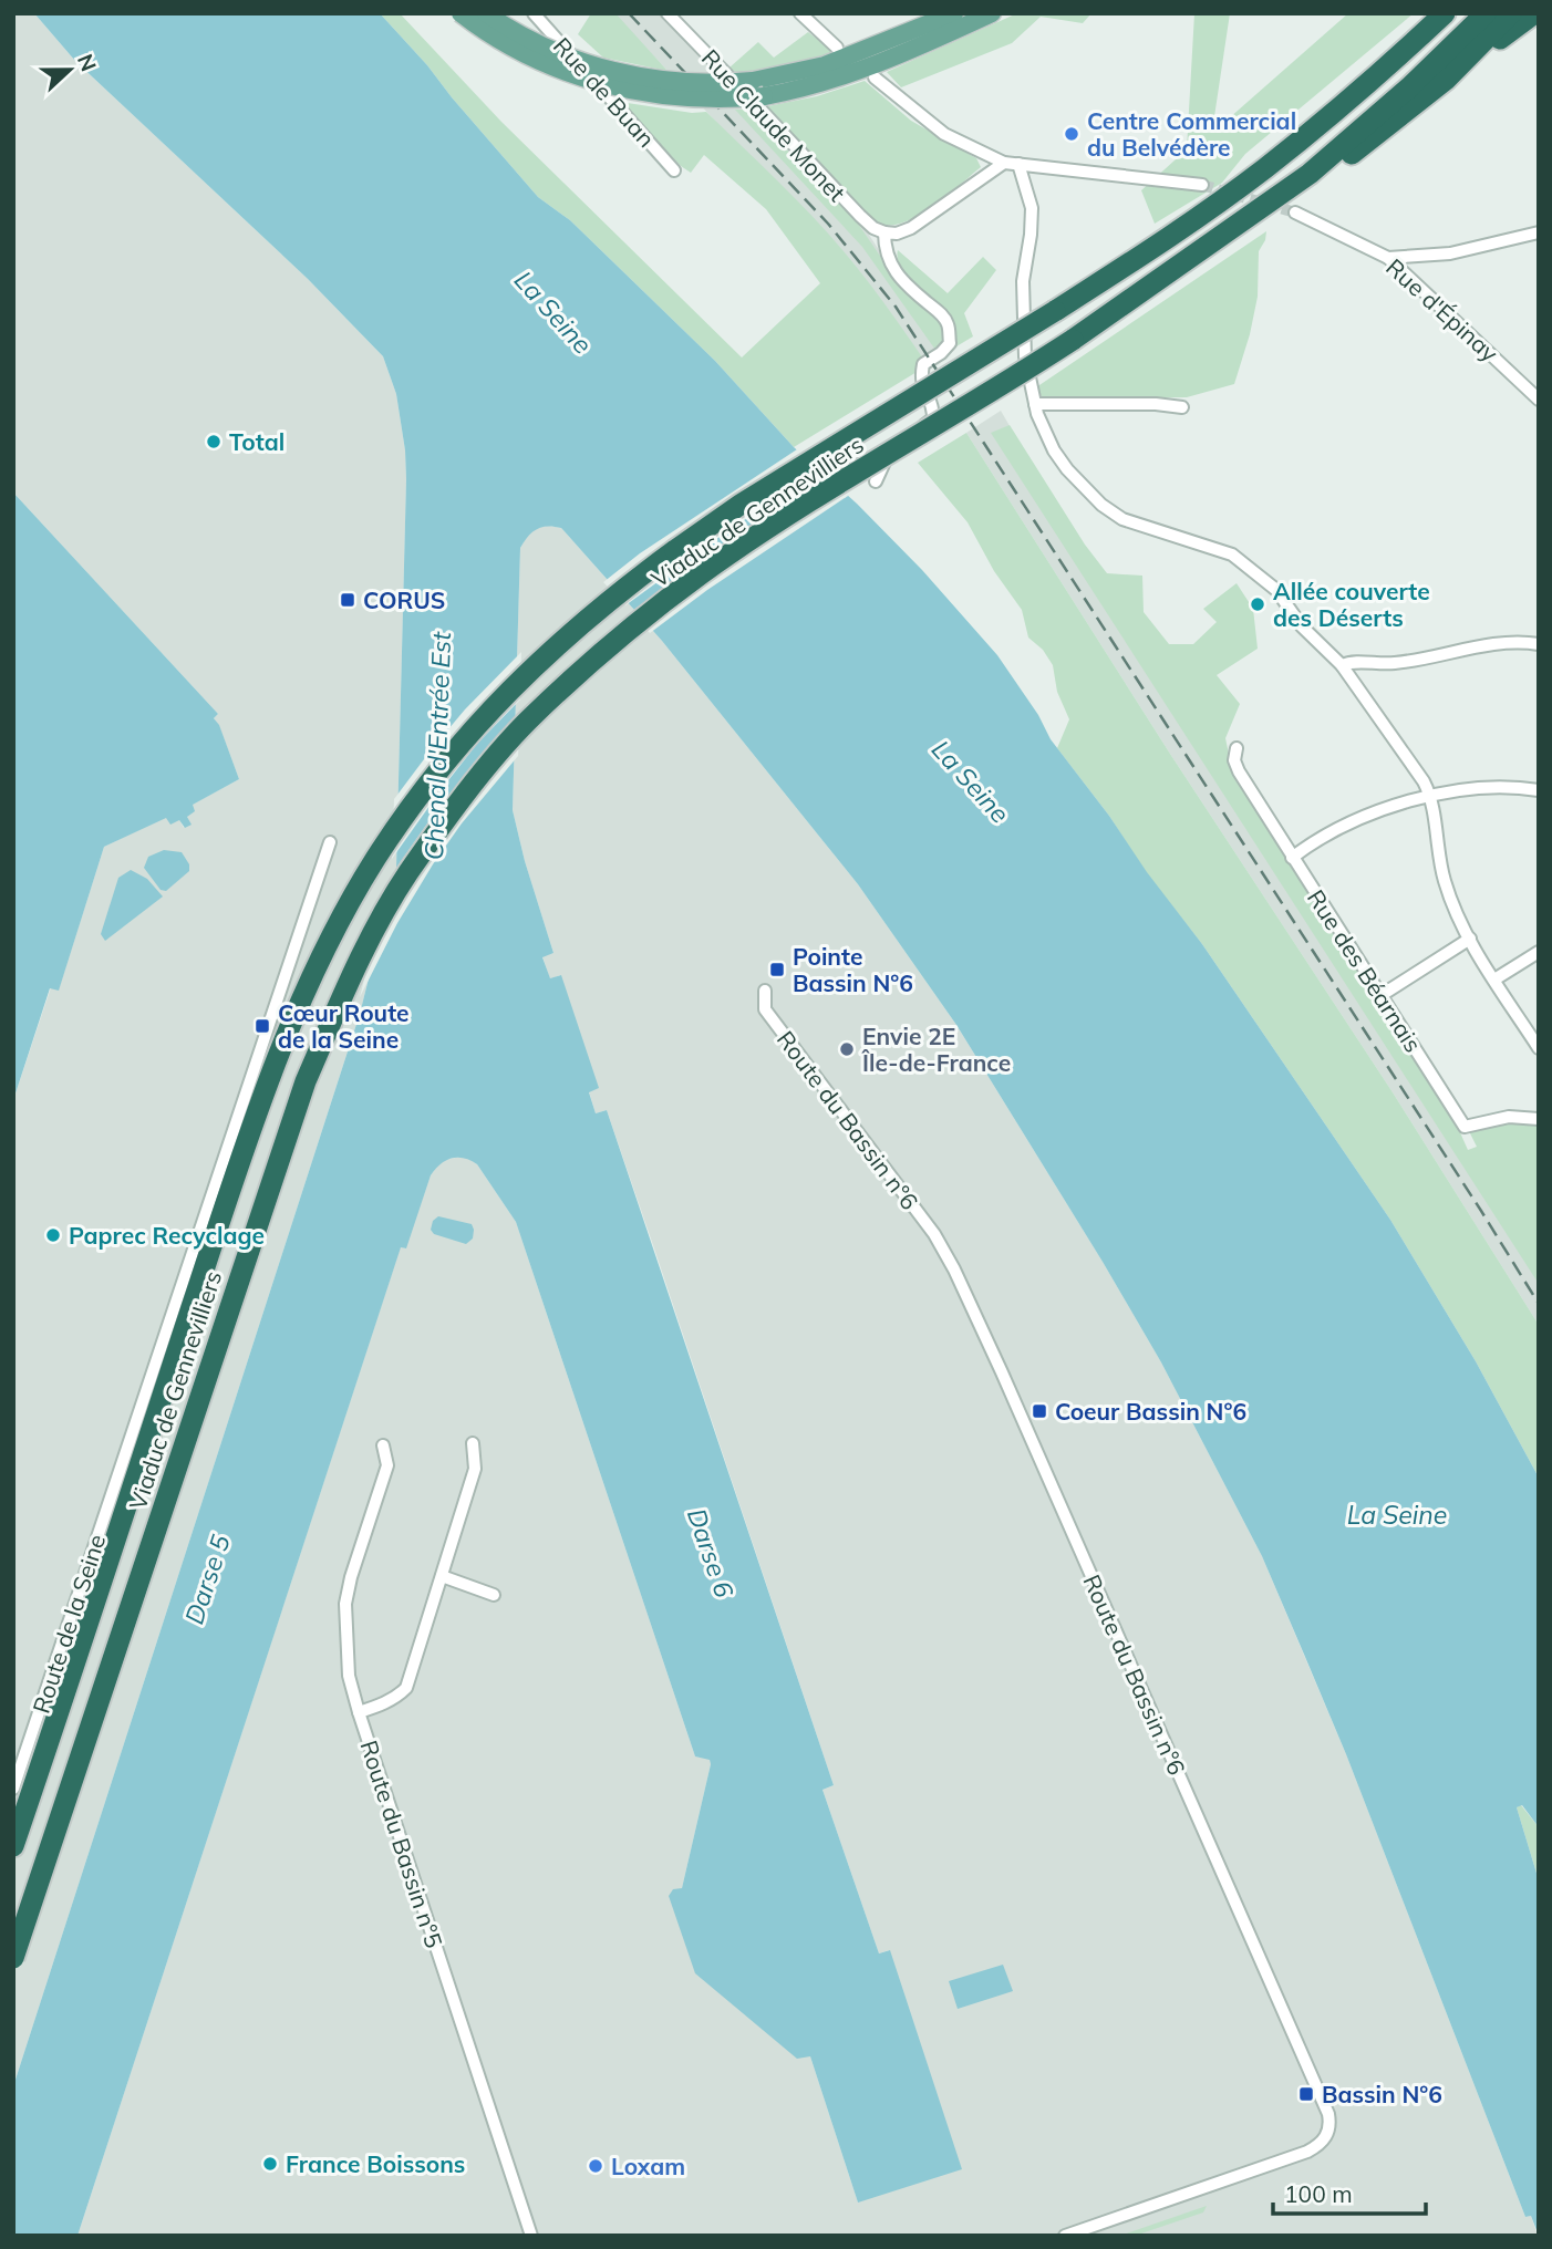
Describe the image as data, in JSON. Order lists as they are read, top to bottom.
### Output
{
  "streets": {
    "highway": ["Viaduc de Gennevilliers"],
    "street": [
      "Rue de Buan",
      "Rue Claude Monet",
      "Rue d'Épinay",
      "Rue des Béarnais",
      "Route du Bassin n°6",
      "Route de la Seine",
      "Route du Bassin n°5"
    ]
  },
  "water": [
    "La Seine",
    "Chenal d'Entrée Est",
    "Darse 6",
    "Darse 5"
  ],
  "places": {
    "other": [
      "Centre Commercial du Belvédère",
      "Total",
      "Allée couverte des Déserts",
      "Envie 2E Île-de-France",
      "Paprec Recyclage",
      "France Boissons",
      "Loxam"
    ],
    "transit": [
      "CORUS",
      "Pointe Bassin N°6",
      "Cœur Route de la Seine",
      "Coeur Bassin N°6",
      "Bassin N°6"
    ]
  },
  "scale_bar": "100 m",
  "north": "right"
}
